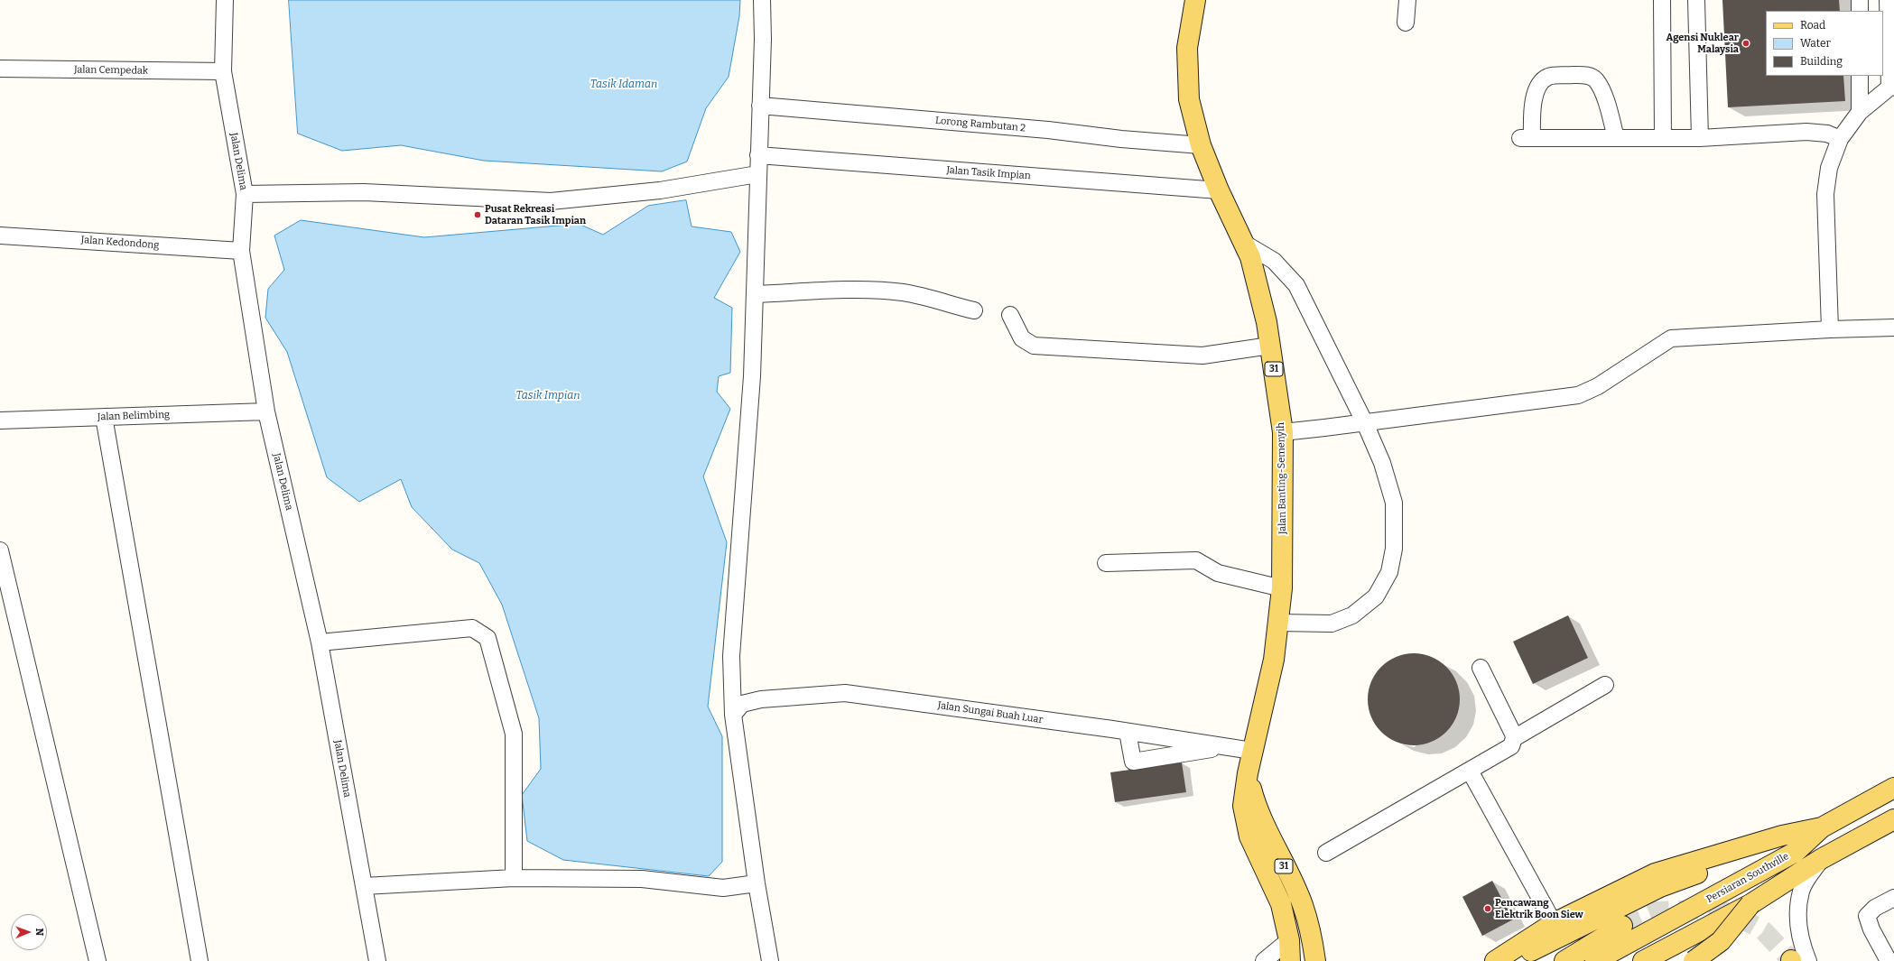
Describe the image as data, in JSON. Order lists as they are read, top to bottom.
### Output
{
  "streets": {
    "main road": ["31", "Jalan Banting-Semenyih", "Persiaran Southville"],
    "street": [
      "Jalan Cempedak",
      "Lorong Rambutan 2",
      "Jalan Delima",
      "Jalan Tasik Impian",
      "Jalan Kedondong",
      "Jalan Belimbing",
      "Jalan Sungai Buah Luar"
    ]
  },
  "crossings": [
    ["Jalan Cempedak", "Jalan Delima"],
    ["Lorong Rambutan 2", "Jalan Banting-Semenyih"],
    ["Jalan Delima", "Jalan Kedondong"],
    ["Jalan Delima", "Jalan Belimbing"],
    ["Jalan Tasik Impian", "Jalan Banting-Semenyih"],
    ["Jalan Banting-Semenyih", "Jalan Sungai Buah Luar"]
  ],
  "water": ["Tasik Idaman", "Tasik Impian"],
  "places": ["Agensi Nuklear Malaysia", "Pusat Rekreasi Dataran Tasik Impian", "Pencawang Elektrik Boon Siew"],
  "legend": ["Road", "Water", "Building"],
  "north": "right"
}
